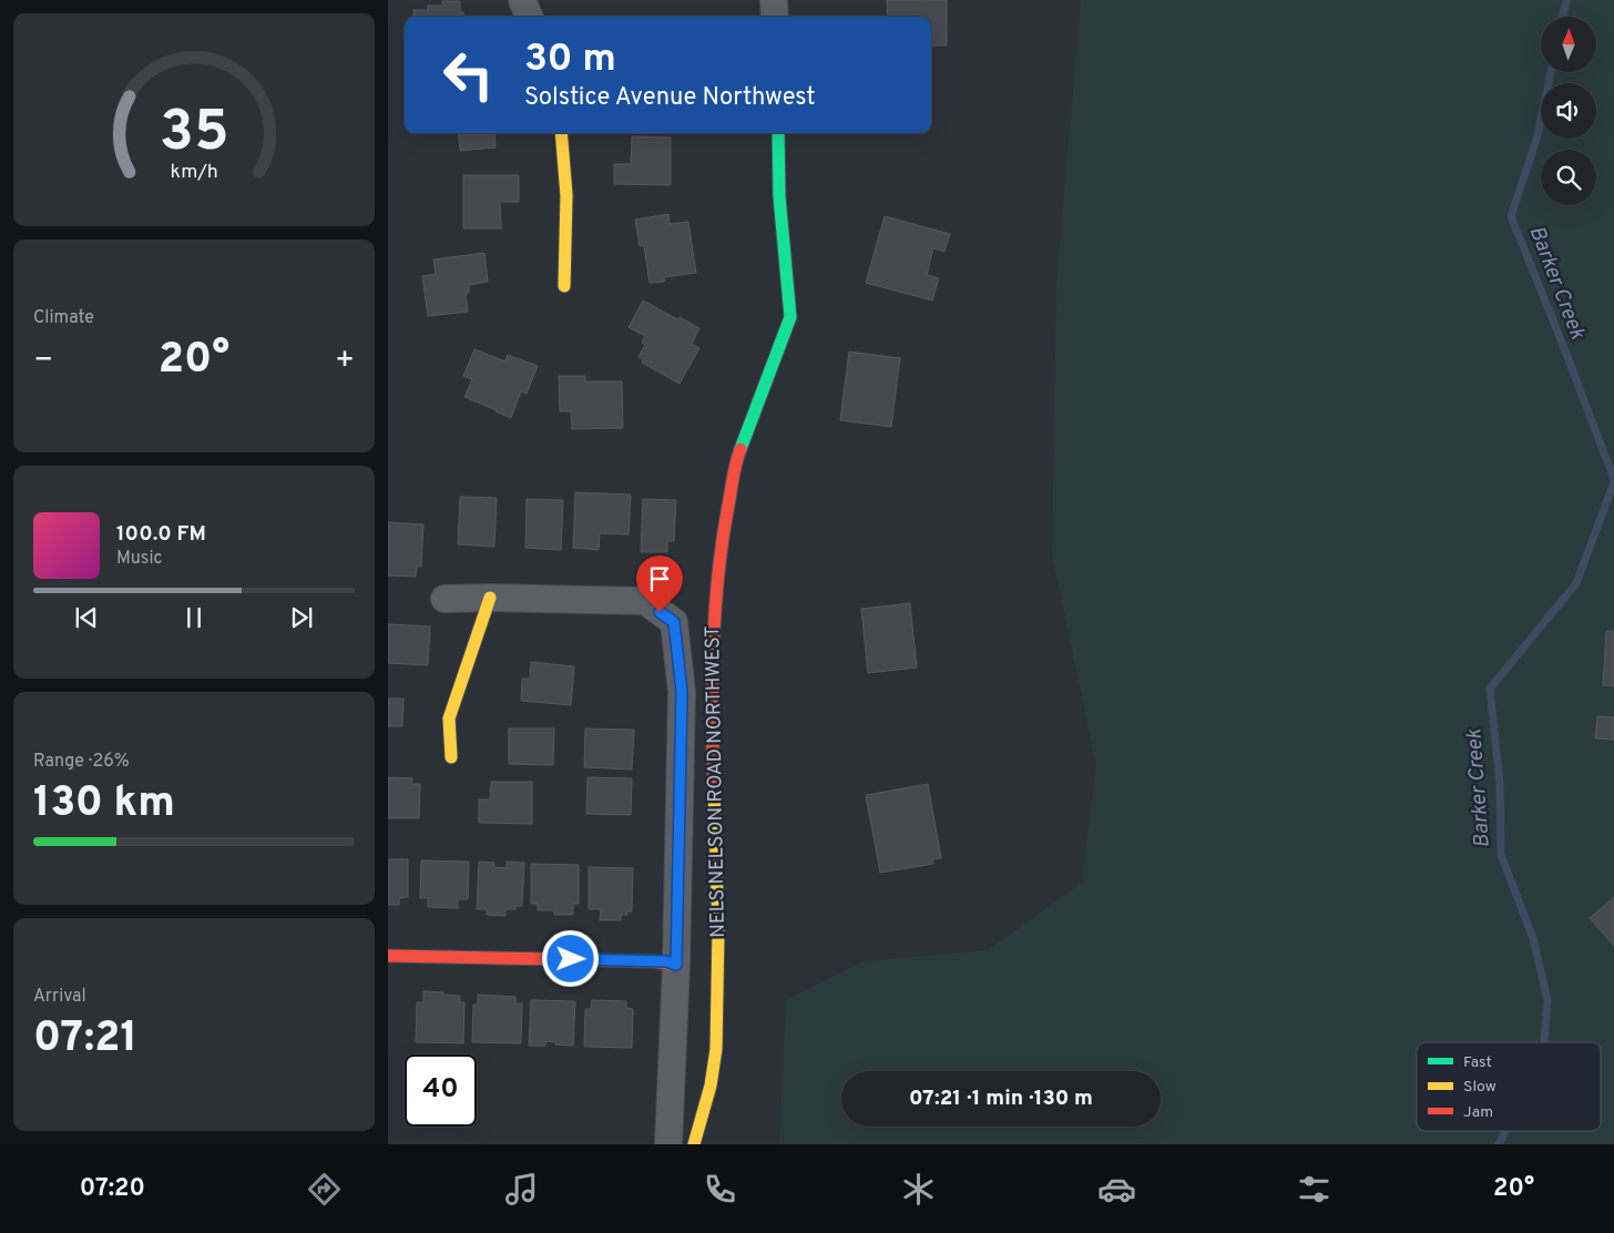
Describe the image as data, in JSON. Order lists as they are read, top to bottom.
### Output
{
  "streets": {
    "street": ["NELS NELSON ROAD NORTHWEST"]
  },
  "water": ["Barker Creek"],
  "legend": ["Fast", "Slow", "Jam"],
  "north": "top",
  "page": {
    "turn": ["30 m", "Solstice Avenue Northwest"],
    "tile": [
      "Climate",
      ["Range · 26%", "130 km"],
      ["Arrival", "07:21"]
    ],
    "heat": ["−", "20°", "+"],
    "song": ["100.0 FM", "Music"],
    "limit": "40",
    "trip": "07:21 · 1 min · 130 m",
    "tabs": ["07:20", "20°"],
    "gauge": ["35", "km/h"]
  }
}
